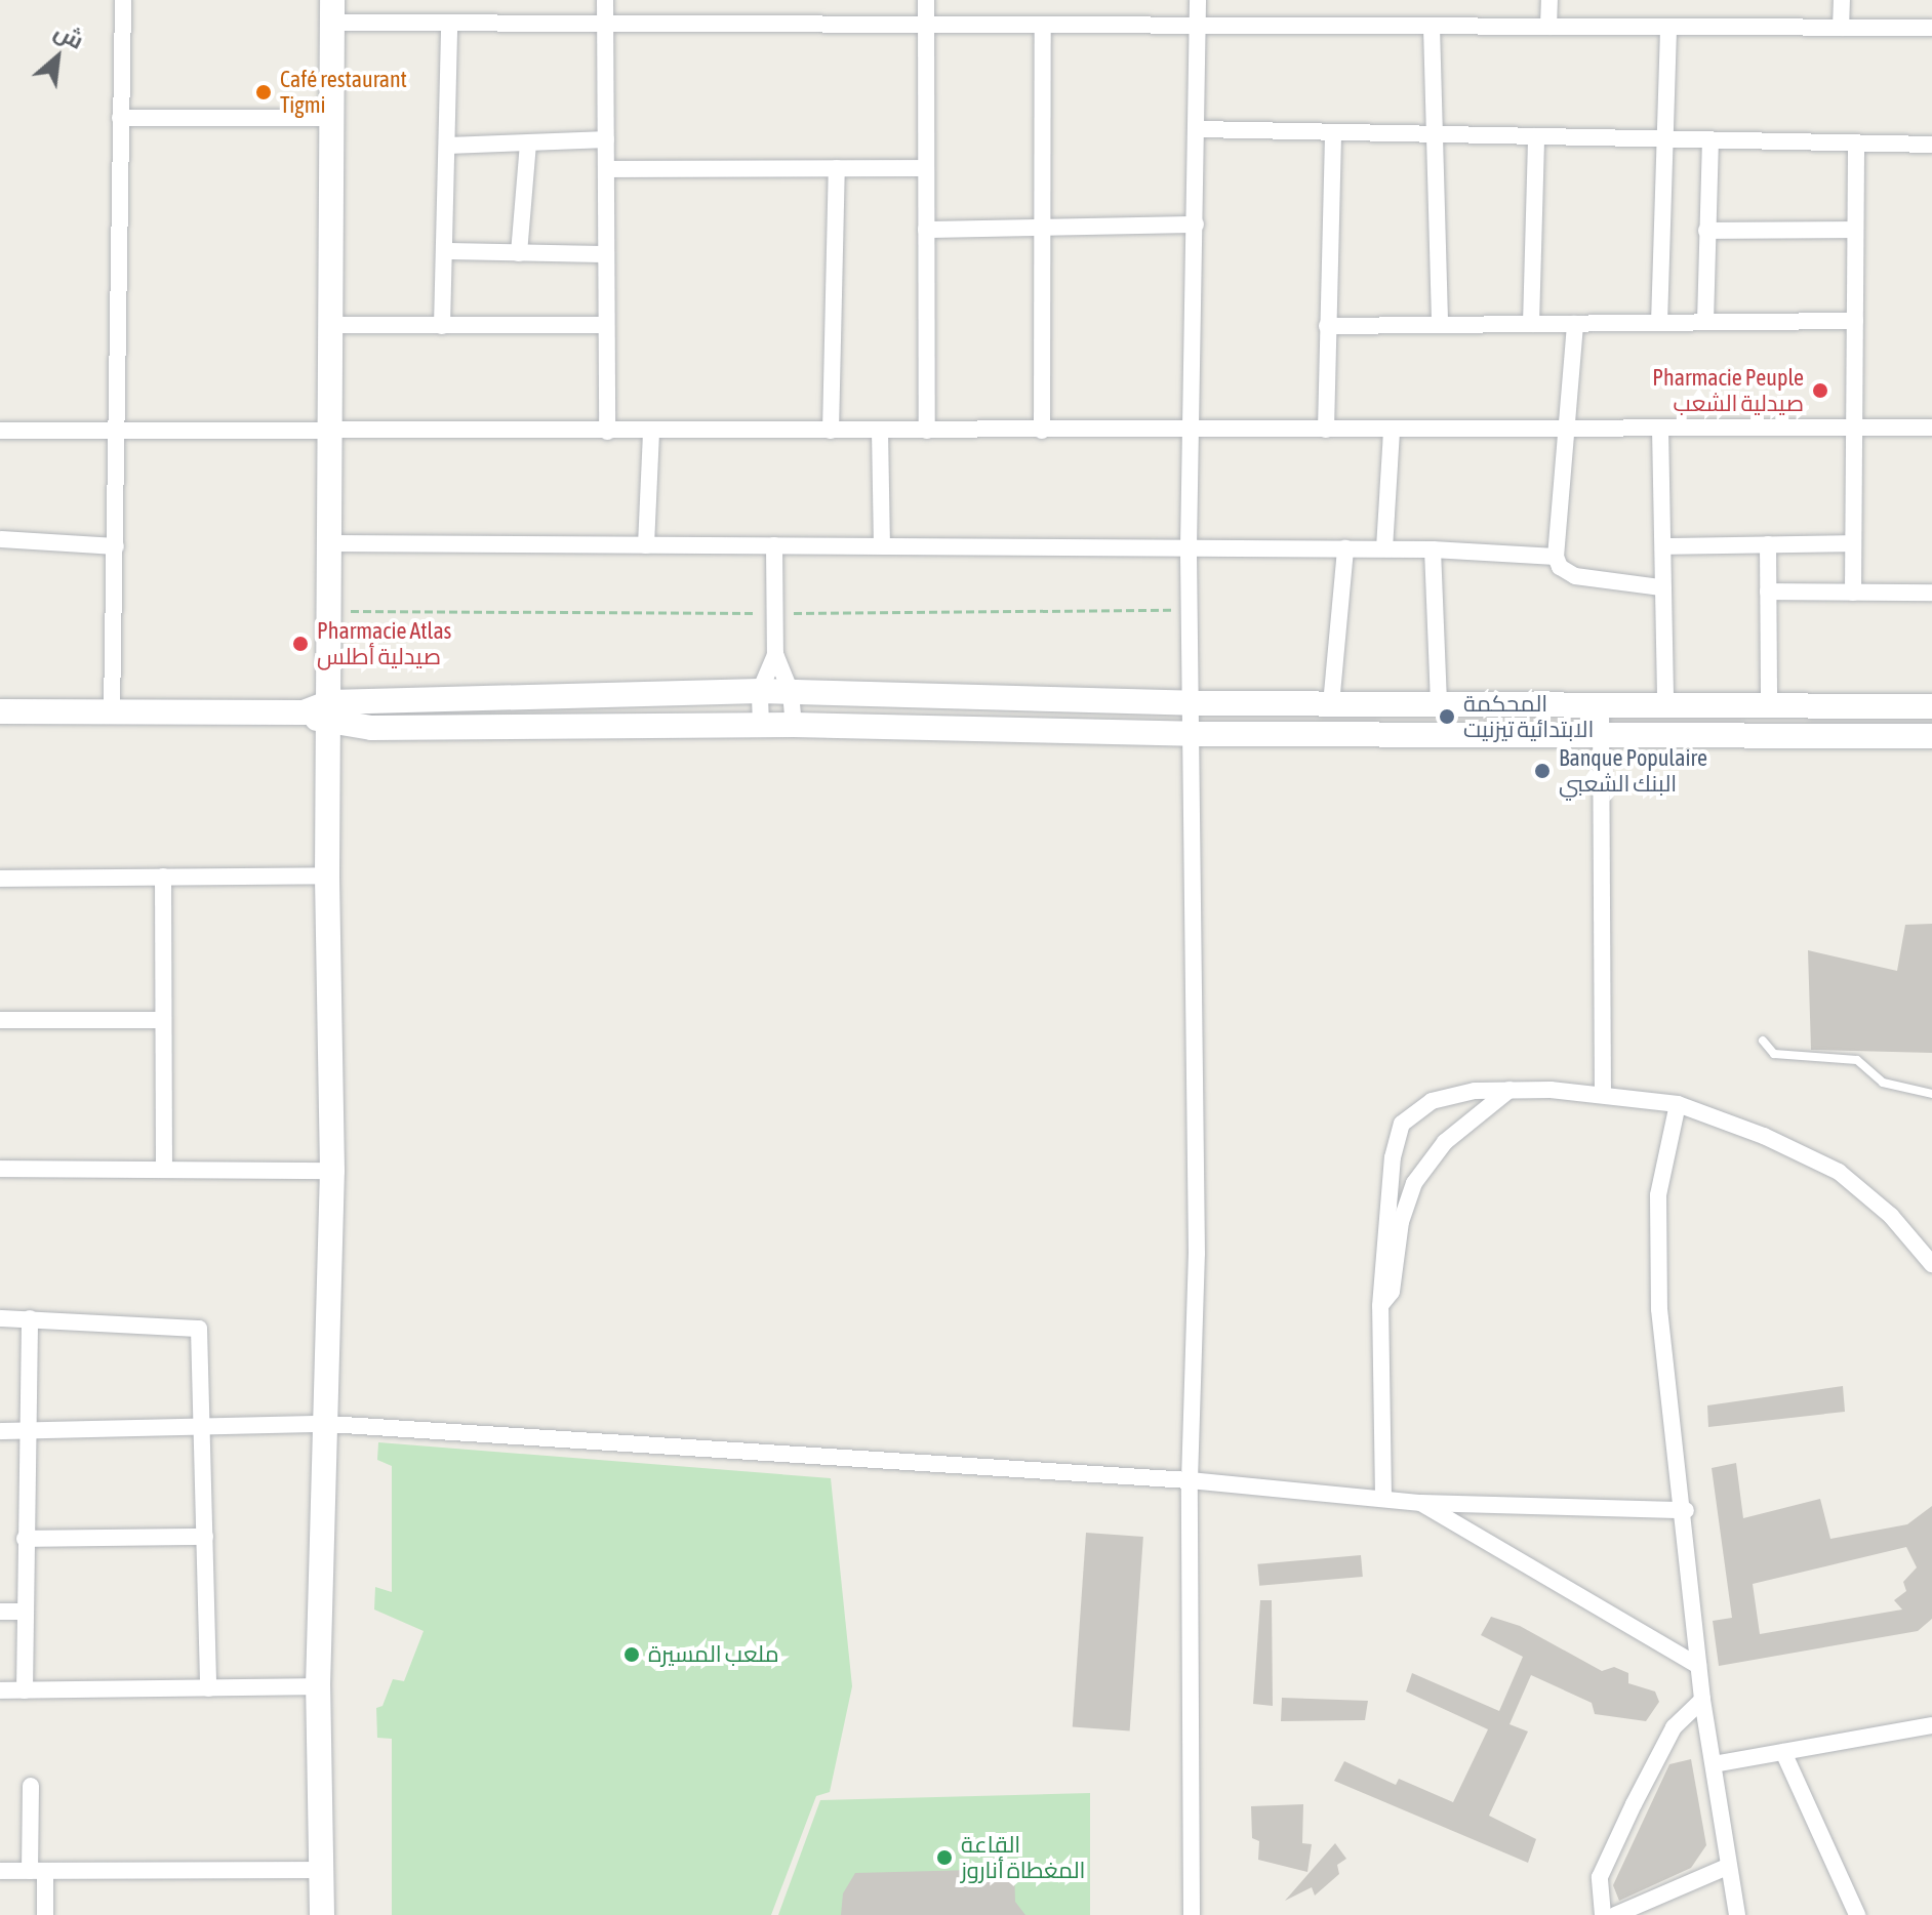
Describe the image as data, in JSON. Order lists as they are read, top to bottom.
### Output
{
  "places": [
    "Café restaurant Tigmi",
    "Pharmacie Peuple صيدلية الشعب",
    "Pharmacie Atlas صيدلية أطلس",
    "المحكمة الابتدائية تيزنيت",
    "Banque Populaire البنك الشعبي",
    "ملعب المسيرة",
    "القاعة المغطاة أناروز"
  ],
  "north": "top right"
}
